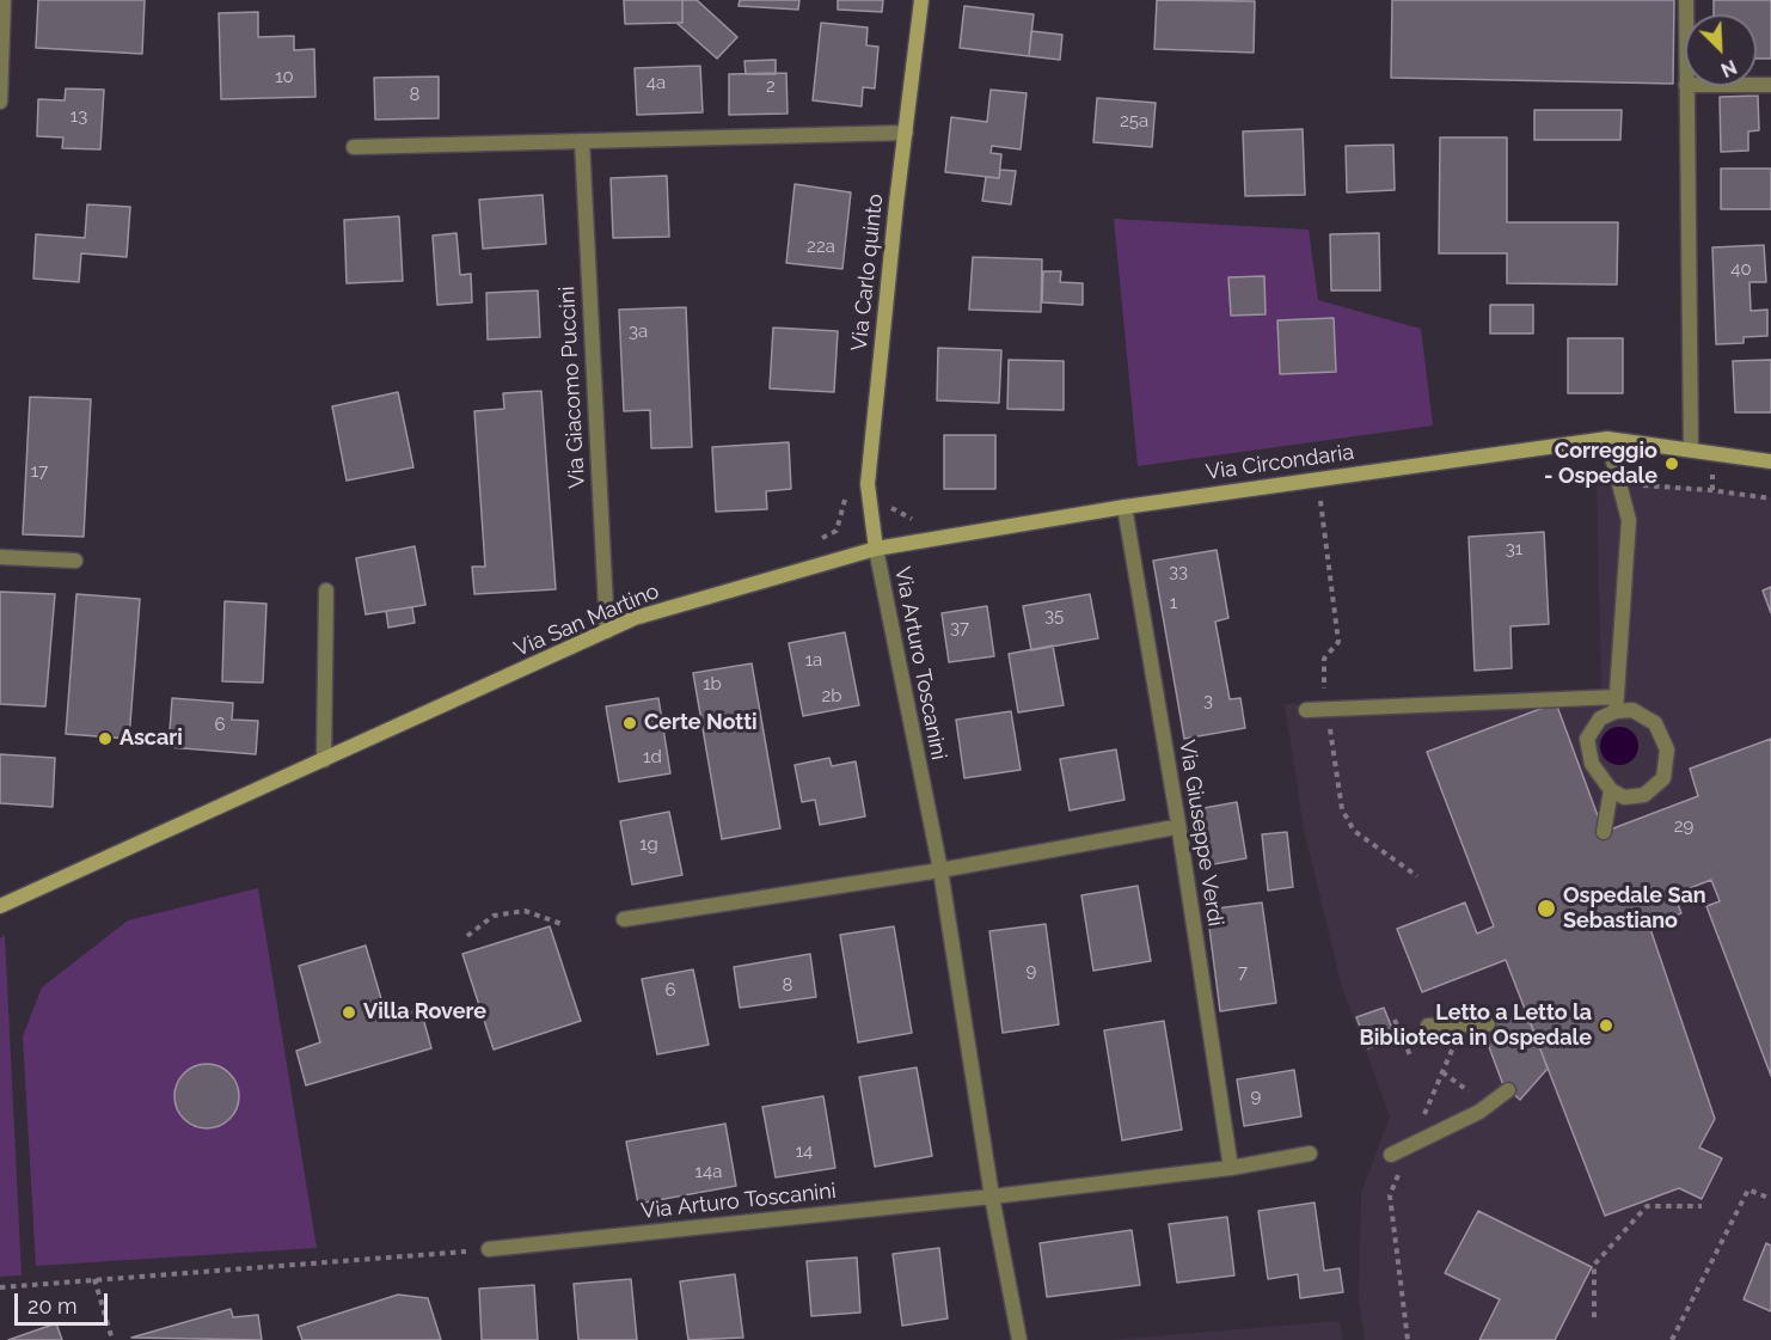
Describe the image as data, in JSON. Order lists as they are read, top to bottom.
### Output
{
  "streets": {
    "street": [
      "Via Carlo quinto",
      "Via Giacomo Puccini",
      "Via Circondaria",
      "Via San Martino",
      "Via Arturo Toscanini",
      "Via Giuseppe Verdi"
    ]
  },
  "crossings": [
    ["Via Carlo quinto", "Via Circondaria"],
    ["Via Carlo quinto", "Via San Martino"],
    ["Via Carlo quinto", "Via Arturo Toscanini"],
    ["Via Giacomo Puccini", "Via San Martino"],
    ["Via Circondaria", "Via San Martino"],
    ["Via Circondaria", "Via Arturo Toscanini"],
    ["Via Circondaria", "Via Giuseppe Verdi"],
    ["Via San Martino", "Via Arturo Toscanini"],
    ["Via Arturo Toscanini", "Via Giuseppe Verdi"]
  ],
  "places": [
    "Correggio - Ospedale",
    "Certe Notti",
    "Ascari",
    "Ospedale San Sebastiano",
    "Villa Rovere",
    "Letto a Letto la Biblioteca in Ospedale"
  ],
  "house_numbers": [
    "10",
    "4a",
    "2",
    "8",
    "13",
    "25a",
    "22a",
    "40",
    "3a",
    "17",
    "31",
    "33",
    "1",
    "35",
    "37",
    "1a",
    "1b",
    "2b",
    "3",
    "6",
    "1d",
    "29",
    "1g",
    "9",
    "7",
    "8",
    "6",
    "9",
    "14",
    "14a"
  ],
  "scale_bar": "20 m",
  "north": "bottom right"
}
